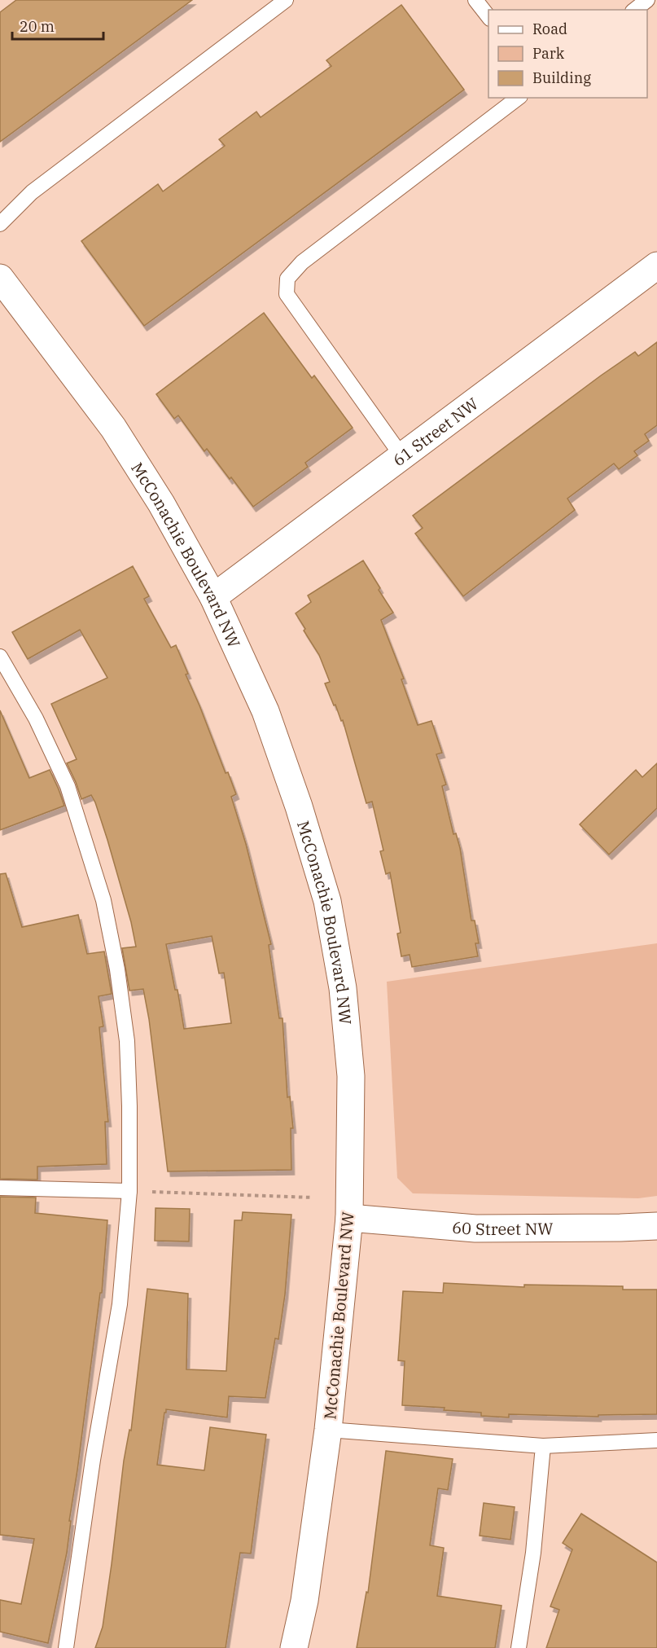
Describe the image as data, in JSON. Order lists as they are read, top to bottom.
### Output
{
  "streets": {
    "street": ["61 Street NW", "McConachie Boulevard NW", "60 Street NW"]
  },
  "crossings": [
    ["61 Street NW", "McConachie Boulevard NW"],
    ["McConachie Boulevard NW", "60 Street NW"]
  ],
  "legend": ["Road", "Park", "Building"],
  "scale_bar": "20 m"
}
